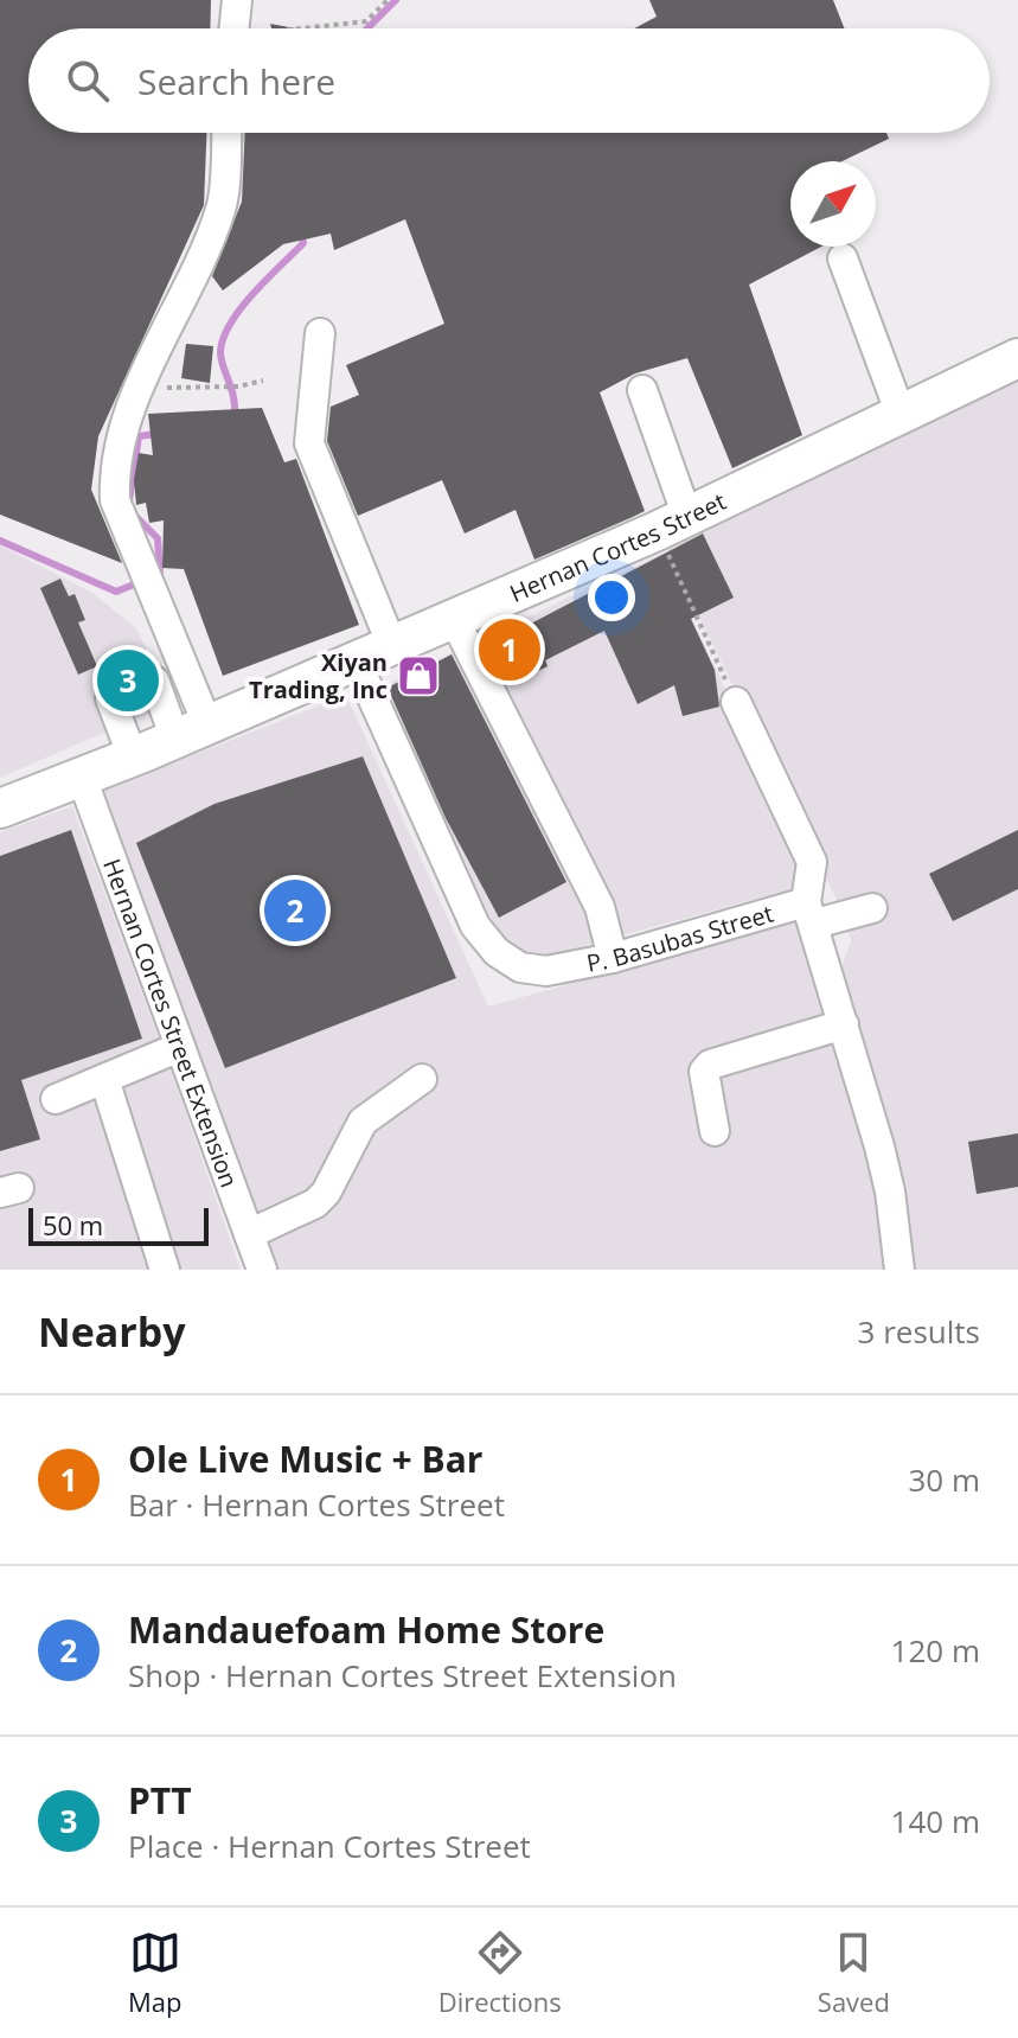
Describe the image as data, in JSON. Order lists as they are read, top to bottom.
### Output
{
  "streets": {
    "main road": ["Hernan Cortes Street"],
    "street": ["P. Basubas Street", "Hernan Cortes Street Extension"]
  },
  "crossings": [
    ["Hernan Cortes Street", "P. Basubas Street"],
    ["Hernan Cortes Street", "Hernan Cortes Street Extension"]
  ],
  "places": {
    "shop": ["Xiyan Trading, Inc"]
  },
  "scale_bar": "50 m",
  "north": "top right",
  "page": {
    "search": "Search here",
    "pins": ["1", "3", "2"],
    "scale": "50 m",
    "heading": ["Nearby", "3 results"],
    "list": [
      {
        "mark": "1",
        "name": "Ole Live Music + Bar",
        "note": "Bar · Hernan Cortes Street",
        "value": "30 m"
      },
      {
        "mark": "2",
        "name": "Mandauefoam Home Store",
        "note": "Shop · Hernan Cortes Street Extension",
        "value": "120 m"
      },
      {
        "mark": "3",
        "name": "PTT",
        "note": "Place · Hernan Cortes Street",
        "value": "140 m"
      }
    ],
    "nav": ["Map", "Directions", "Saved"]
  }
}
